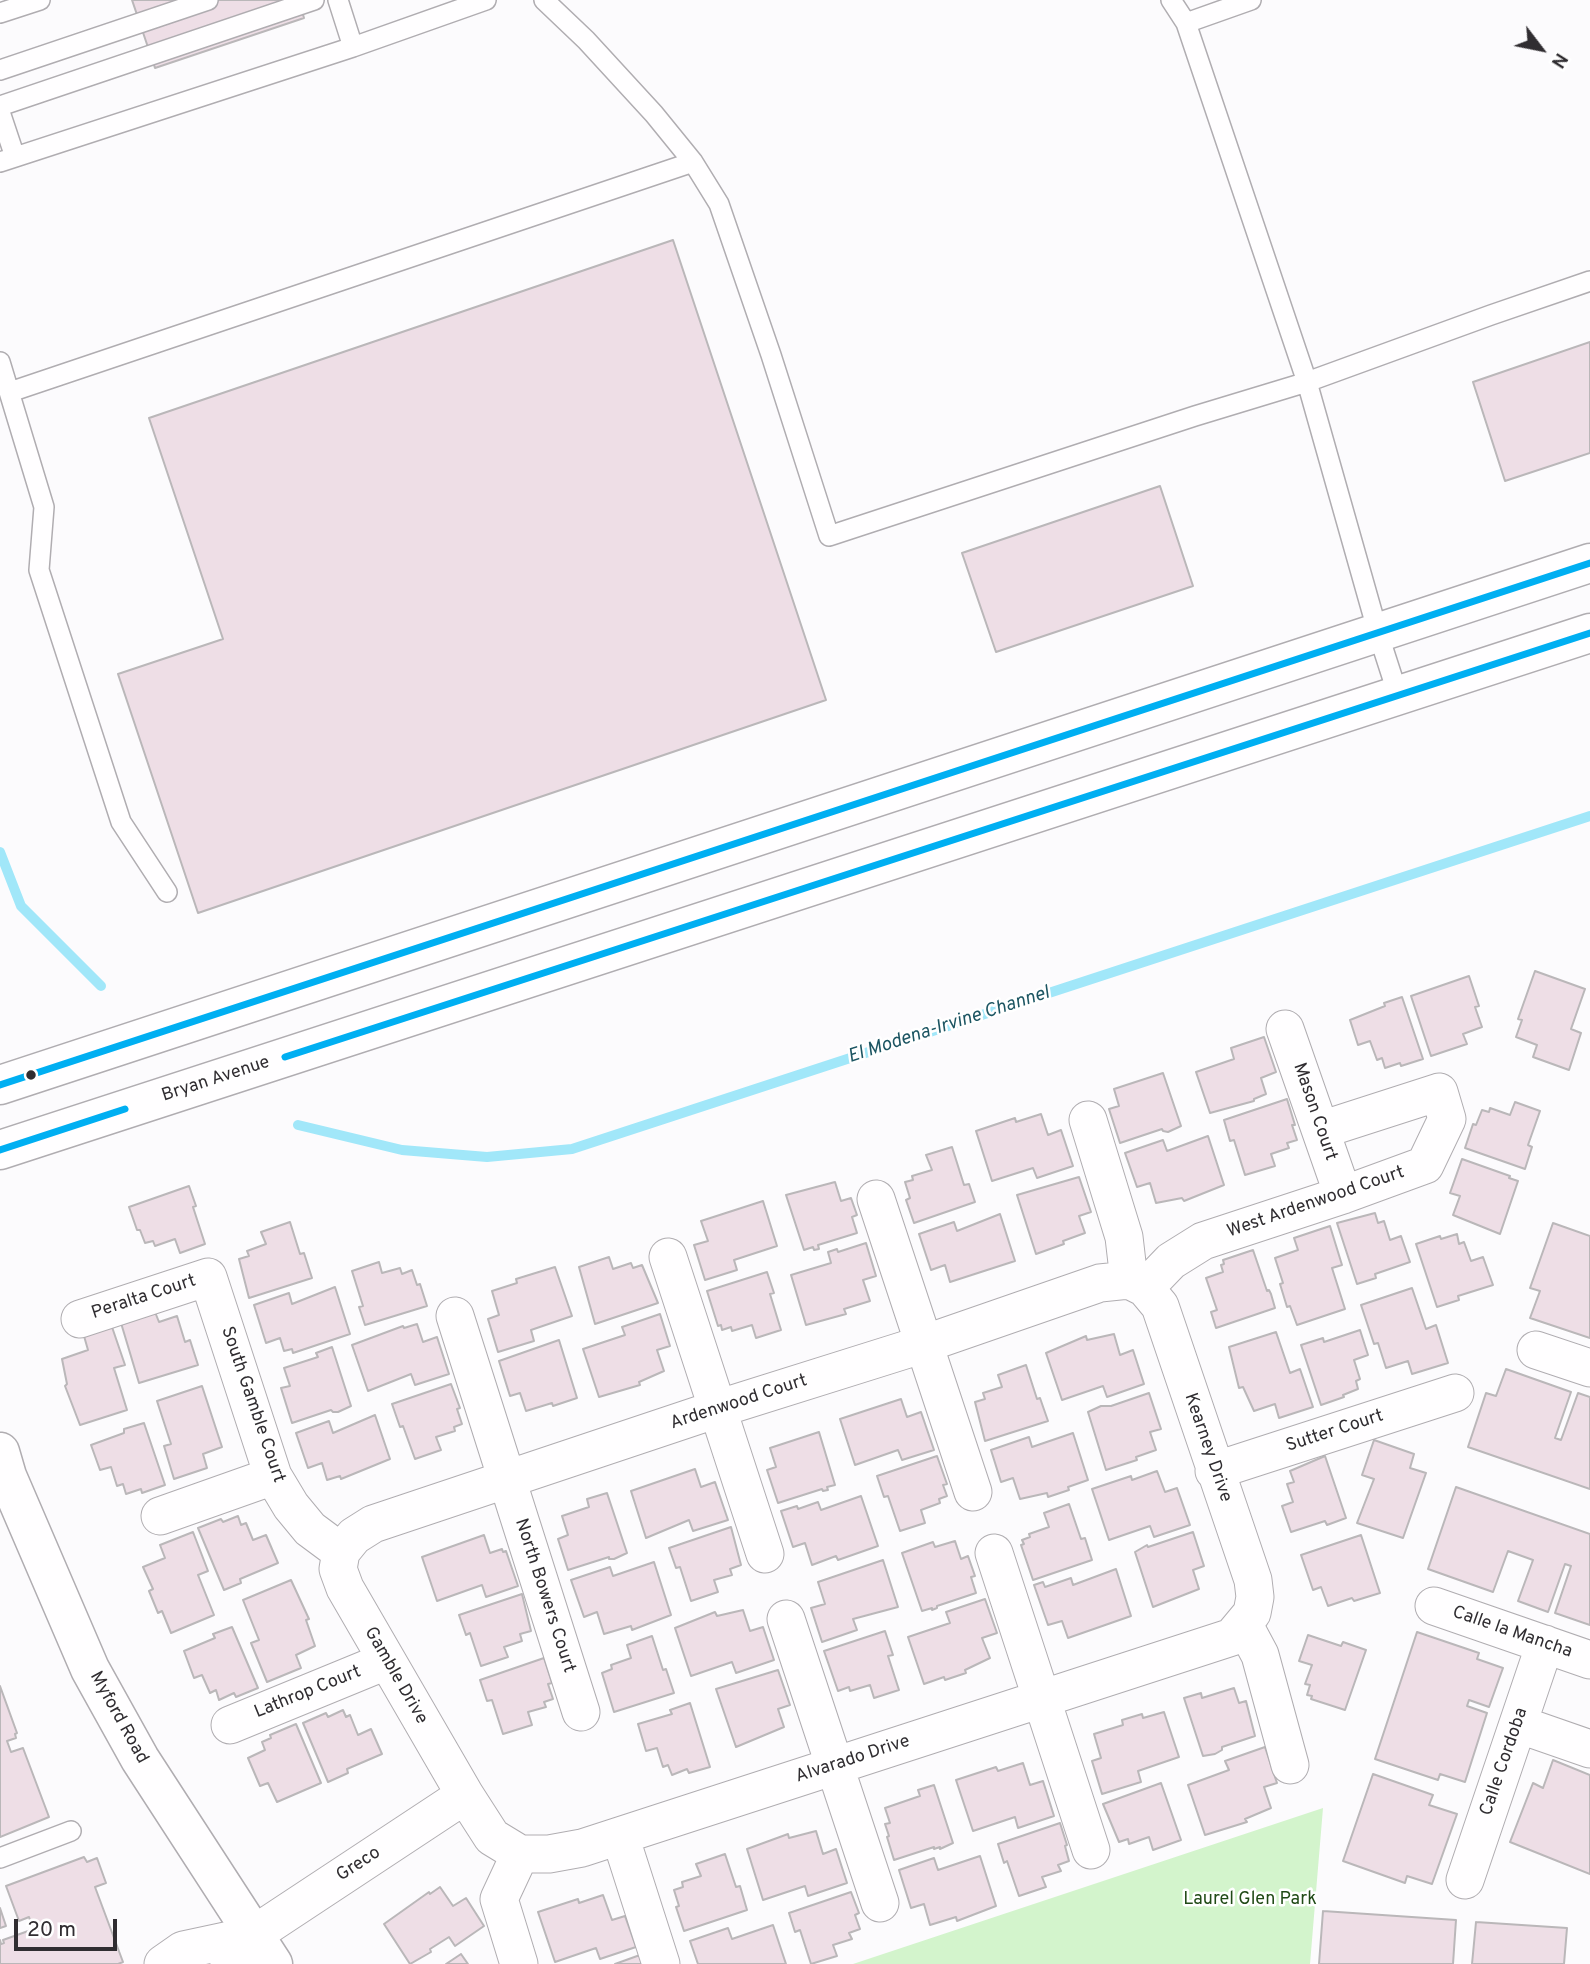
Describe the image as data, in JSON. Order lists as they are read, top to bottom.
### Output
{
  "streets": {
    "main road": ["Bryan Avenue", "Myford Road"],
    "street": [
      "Mason Court",
      "West Ardenwood Court",
      "Peralta Court",
      "Ardenwood Court",
      "South Gamble Court",
      "Sutter Court",
      "Kearney Drive",
      "North Bowers Court",
      "Calle la Mancha",
      "Gamble Drive",
      "Lathrop Court",
      "Alvarado Drive",
      "Calle Cordoba",
      "Greco"
    ]
  },
  "crossings": [
    ["Mason Court", "West Ardenwood Court"],
    ["West Ardenwood Court", "Ardenwood Court"],
    ["West Ardenwood Court", "Kearney Drive"],
    ["Peralta Court", "South Gamble Court"],
    ["Ardenwood Court", "South Gamble Court"],
    ["Ardenwood Court", "Kearney Drive"],
    ["Ardenwood Court", "North Bowers Court"],
    ["Ardenwood Court", "Gamble Drive"],
    ["South Gamble Court", "Gamble Drive"],
    ["Sutter Court", "Kearney Drive"],
    ["Kearney Drive", "Alvarado Drive"],
    ["Calle la Mancha", "Calle Cordoba"],
    ["Gamble Drive", "Lathrop Court"],
    ["Gamble Drive", "Greco"],
    ["Myford Road", "Greco"]
  ],
  "water": ["El Modena-Irvine Channel"],
  "parks": ["Laurel Glen Park"],
  "scale_bar": "20 m",
  "north": "bottom right"
}
